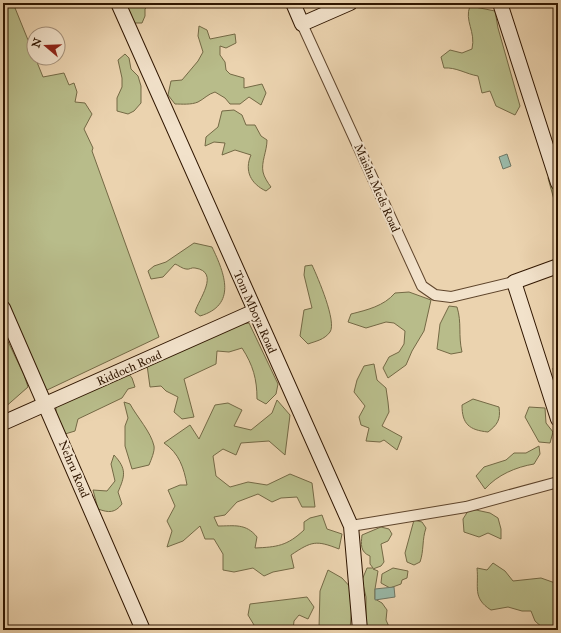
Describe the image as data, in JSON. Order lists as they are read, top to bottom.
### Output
{
  "streets": {
    "street": [
      "Maisha Meds Road",
      "Tom Mboya Road",
      "Riddoch Road",
      "Nehru Road"
    ]
  },
  "crossings": [
    ["Tom Mboya Road", "Riddoch Road"],
    ["Riddoch Road", "Nehru Road"]
  ],
  "north": "left"
}
